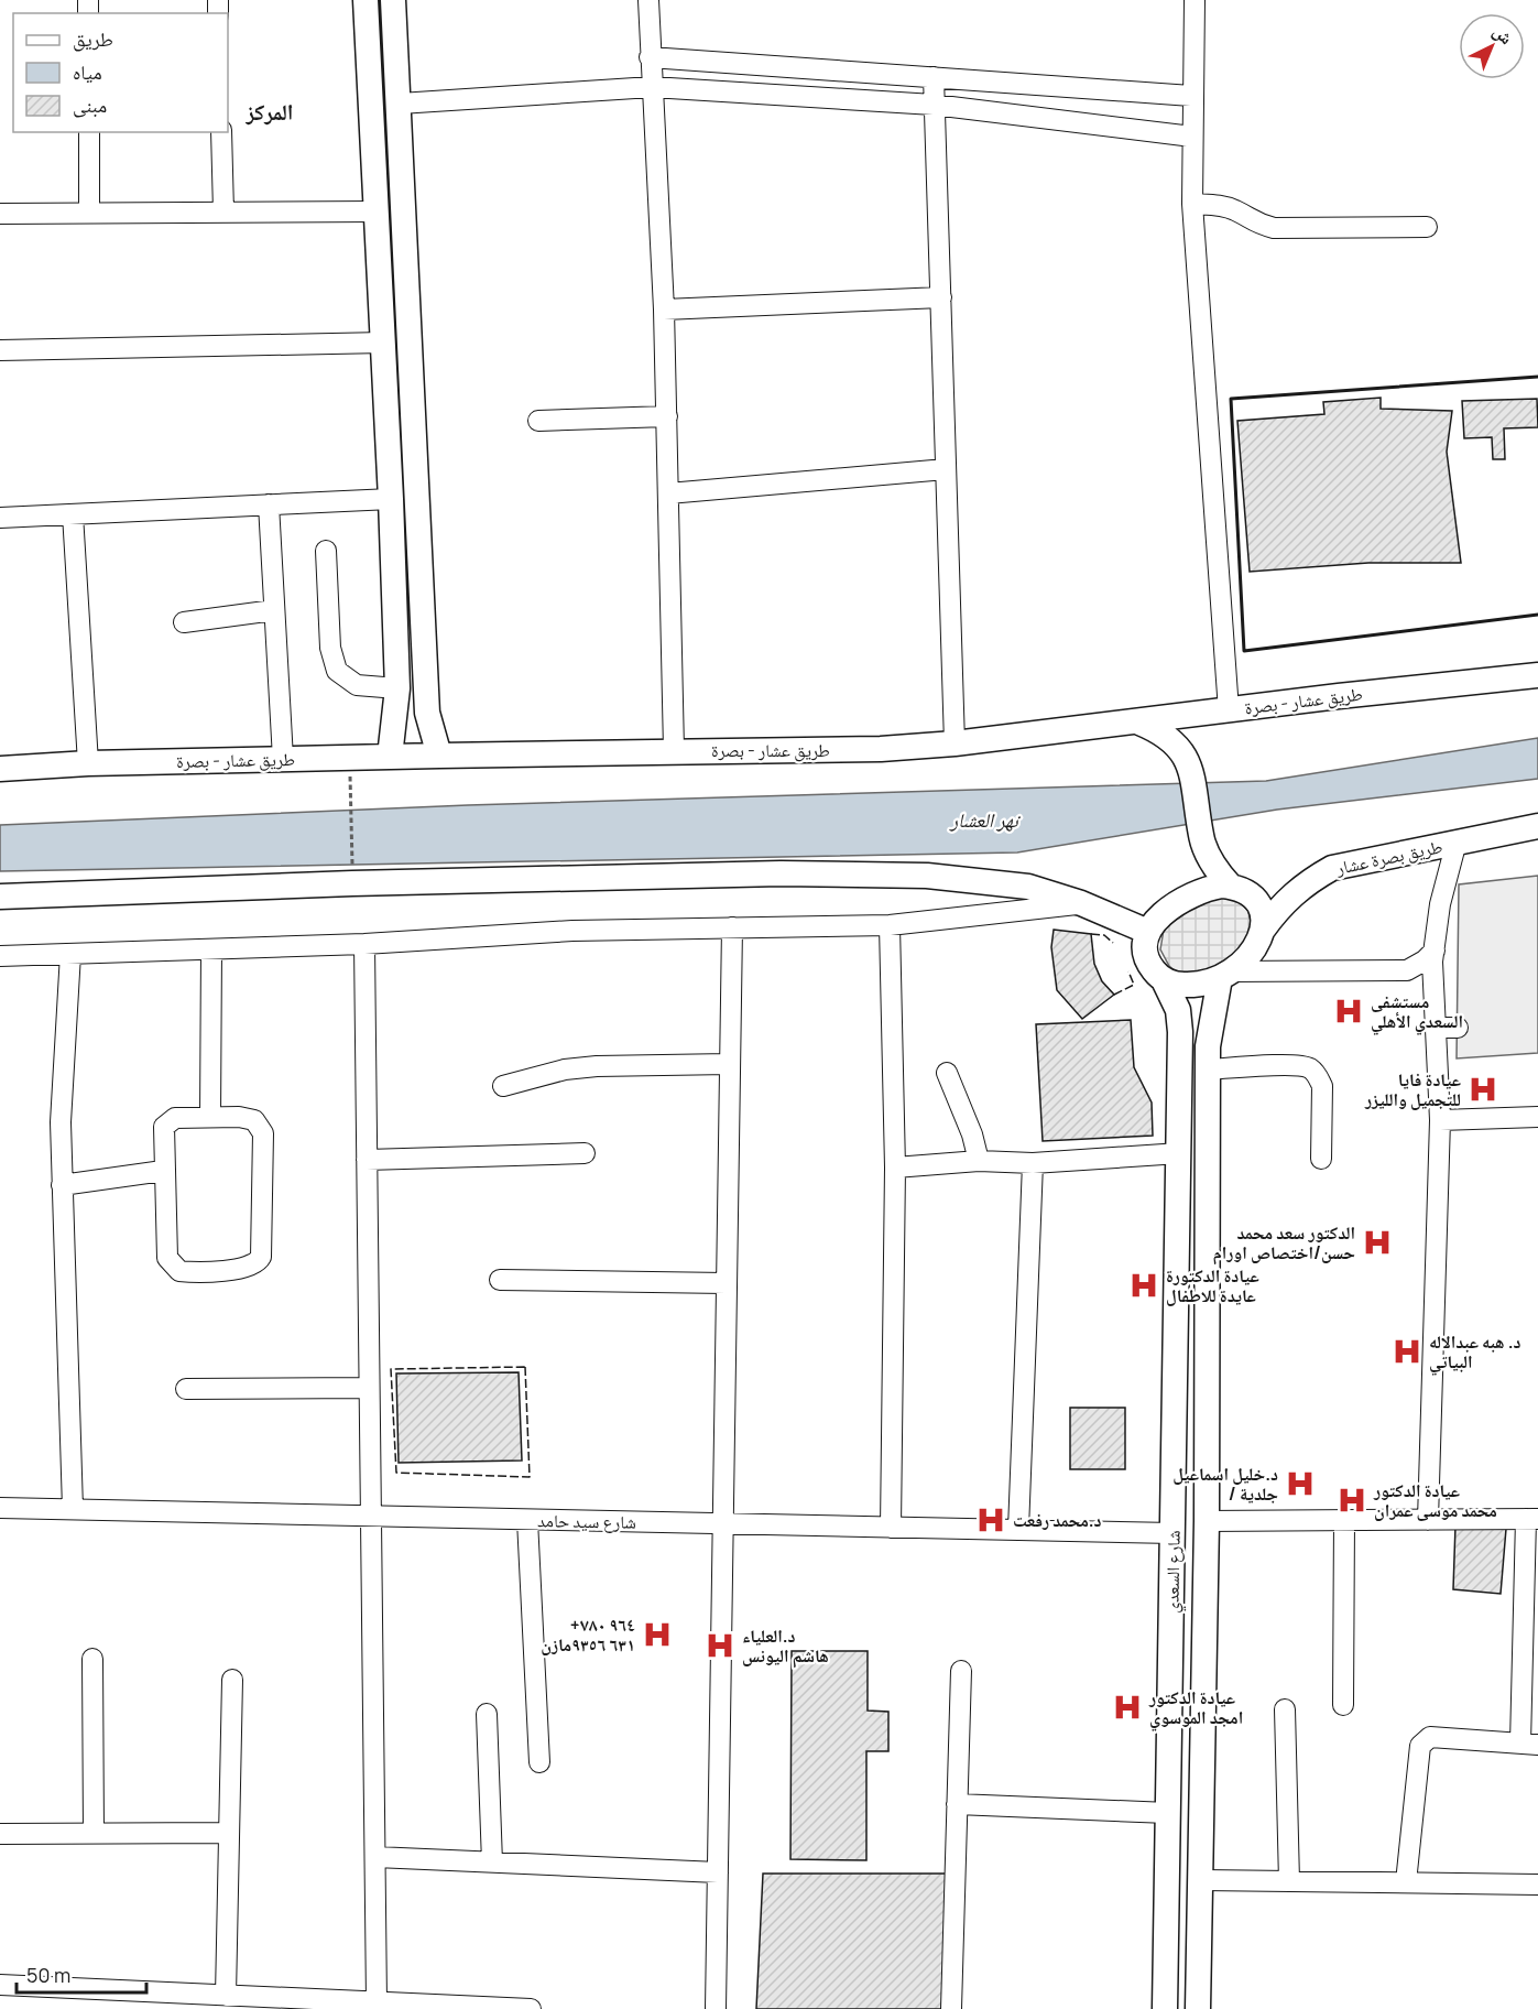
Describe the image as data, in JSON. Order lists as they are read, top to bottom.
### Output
{
  "streets": {
    "main road": ["طريق عشار - بصرة", "طريق بصرة عشار", "شارع السعدي"],
    "street": ["شارع سيد حامد"]
  },
  "crossings": [
    ["طريق بصرة عشار", "شارع السعدي"],
    ["شارع سيد حامد", "شارع السعدي"]
  ],
  "districts": ["المركز"],
  "water": ["نهر العشار"],
  "places": {
    "hospital": [
      "مستشفى السعدي الأهلي",
      "عيادة فايا للتجميل والليزر",
      "الدكتور سعد محمد حسن/اختصاص اورام",
      "عيادة الدكتورة عايدة للاطفال",
      "د. هبه عبدالاله البياتي",
      "د.خليل اسماعيل / جلدية",
      "عيادة الدكتور محمد موسى عمران",
      "د.محمد رفعت",
      "+٩٦٤ ٧٨٠ ٦٣١ ٩٣٥٦مازن",
      "د.العلياء هاشم اليونس",
      "عيادة الدكتور امجد الموسوي"
    ]
  },
  "legend": ["طريق", "مياه", "مبنى"],
  "scale_bar": "50 m",
  "north": "top right"
}
